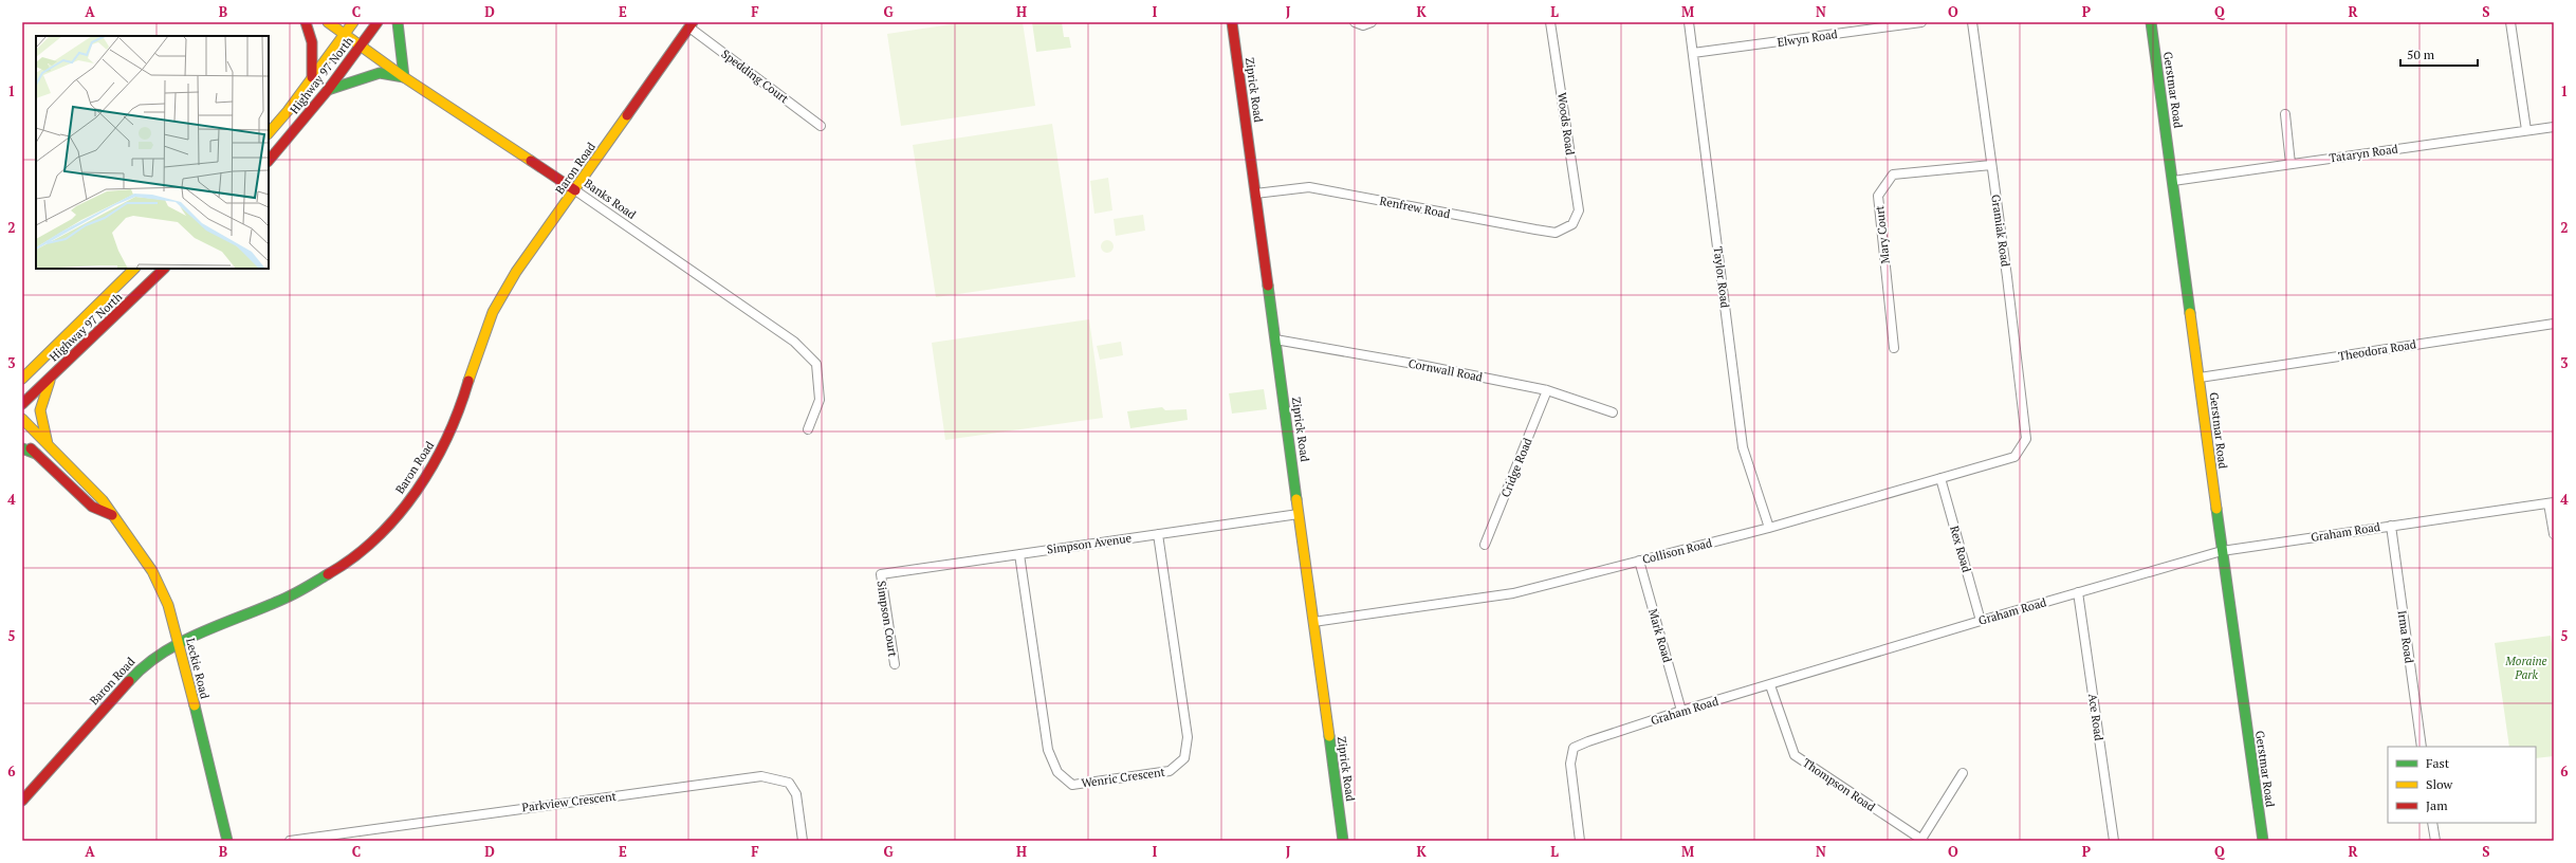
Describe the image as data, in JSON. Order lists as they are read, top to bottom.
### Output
{
  "streets": {
    "main road": [
      "Highway 97 North",
      "Ziprick Road",
      "Gerstmar Road",
      "Baron Road",
      "Banks Road",
      "Leckie Road"
    ],
    "street": [
      "Elwyn Road",
      "Spedding Court",
      "Woods Road",
      "Tataryn Road",
      "Renfrew Road",
      "Gramiak Road",
      "Mary Court",
      "Taylor Road",
      "Theodora Road",
      "Cornwall Road",
      "Cridge Road",
      "Graham Road",
      "Simpson Avenue",
      "Rex Road",
      "Collison Road",
      "Simpson Court",
      "Mark Road",
      "Irma Road",
      "Ace Road",
      "Wenric Crescent",
      "Thompson Road",
      "Parkview Crescent"
    ]
  },
  "crossings": [
    ["Elwyn Road", "Taylor Road"],
    ["Highway 97 North", "Banks Road"],
    ["Spedding Court", "Baron Road"],
    ["Ziprick Road", "Renfrew Road"],
    ["Ziprick Road", "Cornwall Road"],
    ["Ziprick Road", "Simpson Avenue"],
    ["Ziprick Road", "Collison Road"],
    ["Gerstmar Road", "Tataryn Road"],
    ["Gerstmar Road", "Theodora Road"],
    ["Gerstmar Road", "Graham Road"],
    ["Woods Road", "Renfrew Road"],
    ["Baron Road", "Banks Road"],
    ["Baron Road", "Leckie Road"],
    ["Gramiak Road", "Mary Court"],
    ["Gramiak Road", "Collison Road"],
    ["Taylor Road", "Collison Road"],
    ["Cornwall Road", "Cridge Road"],
    ["Graham Road", "Rex Road"],
    ["Graham Road", "Mark Road"],
    ["Graham Road", "Irma Road"],
    ["Graham Road", "Ace Road"],
    ["Graham Road", "Thompson Road"],
    ["Simpson Avenue", "Simpson Court"],
    ["Simpson Avenue", "Wenric Crescent"],
    ["Rex Road", "Collison Road"],
    ["Collison Road", "Mark Road"]
  ],
  "parks": ["Moraine Park"],
  "legend": ["Fast", "Slow", "Jam"],
  "scale_bar": "50 m",
  "grid": {
    "columns": [
      "A",
      "B",
      "C",
      "D",
      "E",
      "F",
      "G",
      "H",
      "I",
      "J",
      "K",
      "L",
      "M",
      "N",
      "O",
      "P",
      "Q",
      "R",
      "S"
    ],
    "rows": [
      "1",
      "2",
      "3",
      "4",
      "5",
      "6"
    ]
  }
}
